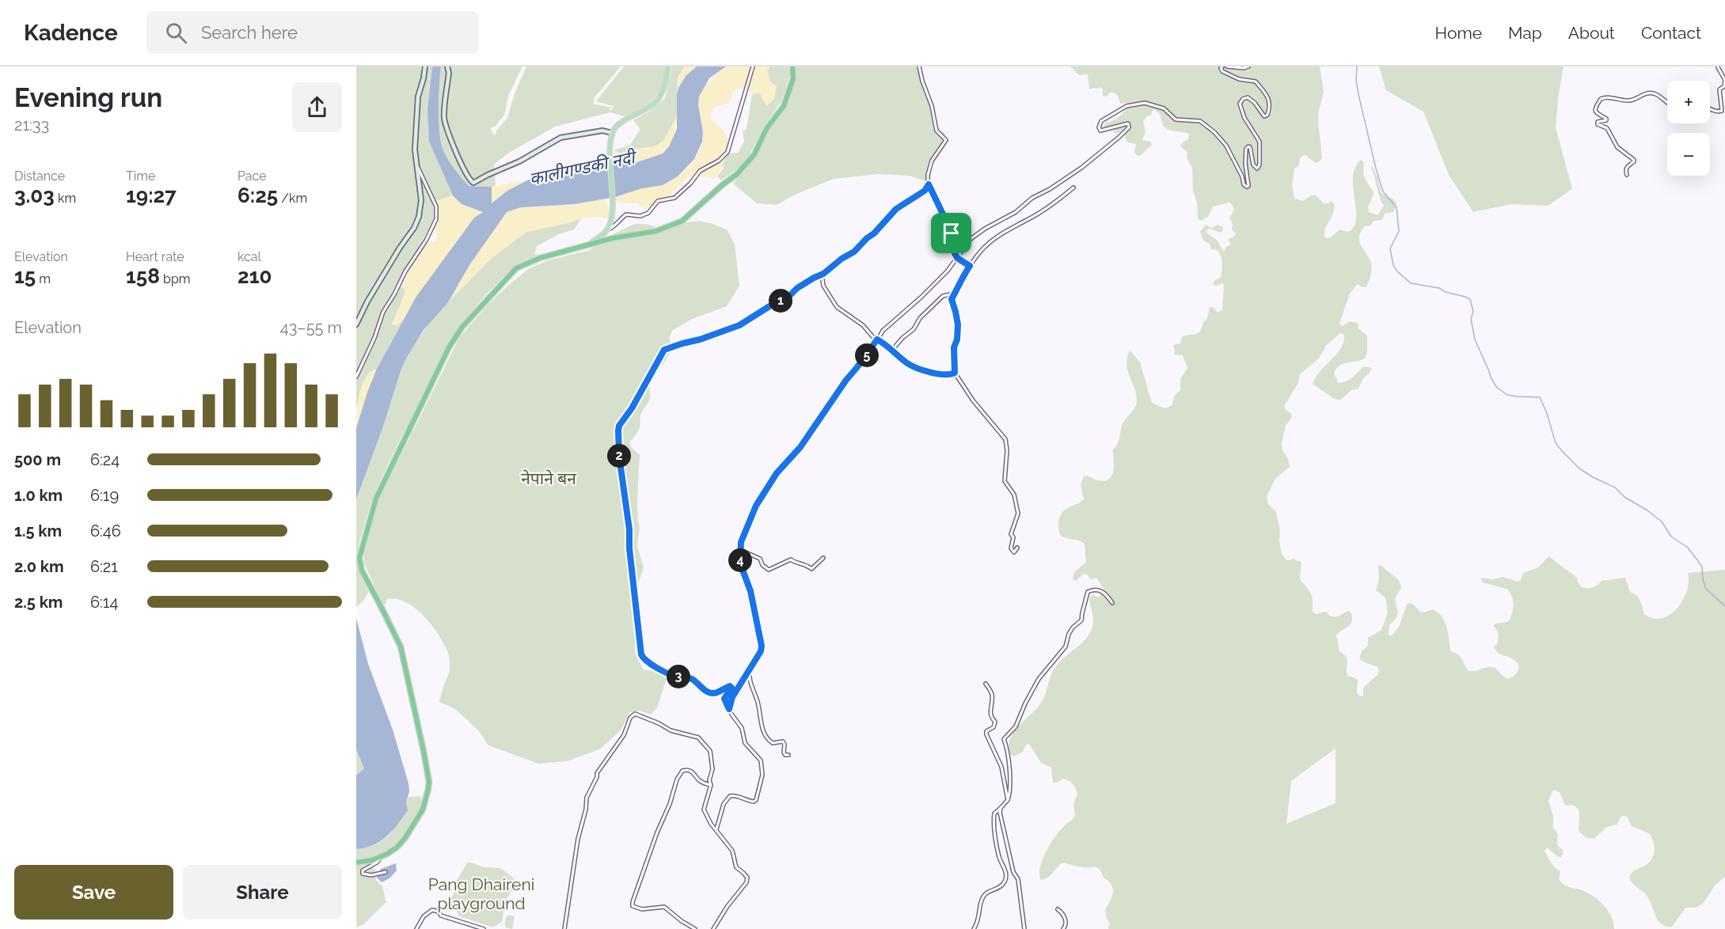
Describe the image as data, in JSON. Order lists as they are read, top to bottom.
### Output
{
  "water": ["कालीगण्डकी नदी"],
  "parks": ["नेपाने बन", "Pang Dhaireni playground"],
  "page": {
    "header": "Kadence",
    "search": "Search here",
    "nav": [
      "Home",
      "Map",
      "About",
      "Contact"
    ],
    "heading": ["Evening run", "21:33"],
    "map_buttons": ["+", "−"],
    "stats": [
      ["Distance", "3.03 km"],
      ["Time", "19:27"],
      ["Pace", "6:25 /km"],
      ["Elevation", "15 m"],
      ["Heart rate", "158 bpm"],
      ["kcal", "210"]
    ],
    "pins": [
      "1",
      "5",
      "2",
      "4",
      "3"
    ],
    "chart": ["Elevation", "43–55 m"],
    "list": [
      {
        "name": "500 m",
        "note": "6:24"
      },
      {
        "name": "1.0 km",
        "note": "6:19"
      },
      {
        "name": "1.5 km",
        "note": "6:46"
      },
      {
        "name": "2.0 km",
        "note": "6:21"
      },
      {
        "name": "2.5 km",
        "note": "6:14"
      }
    ],
    "buttons": ["Save", "Share"]
  }
}
